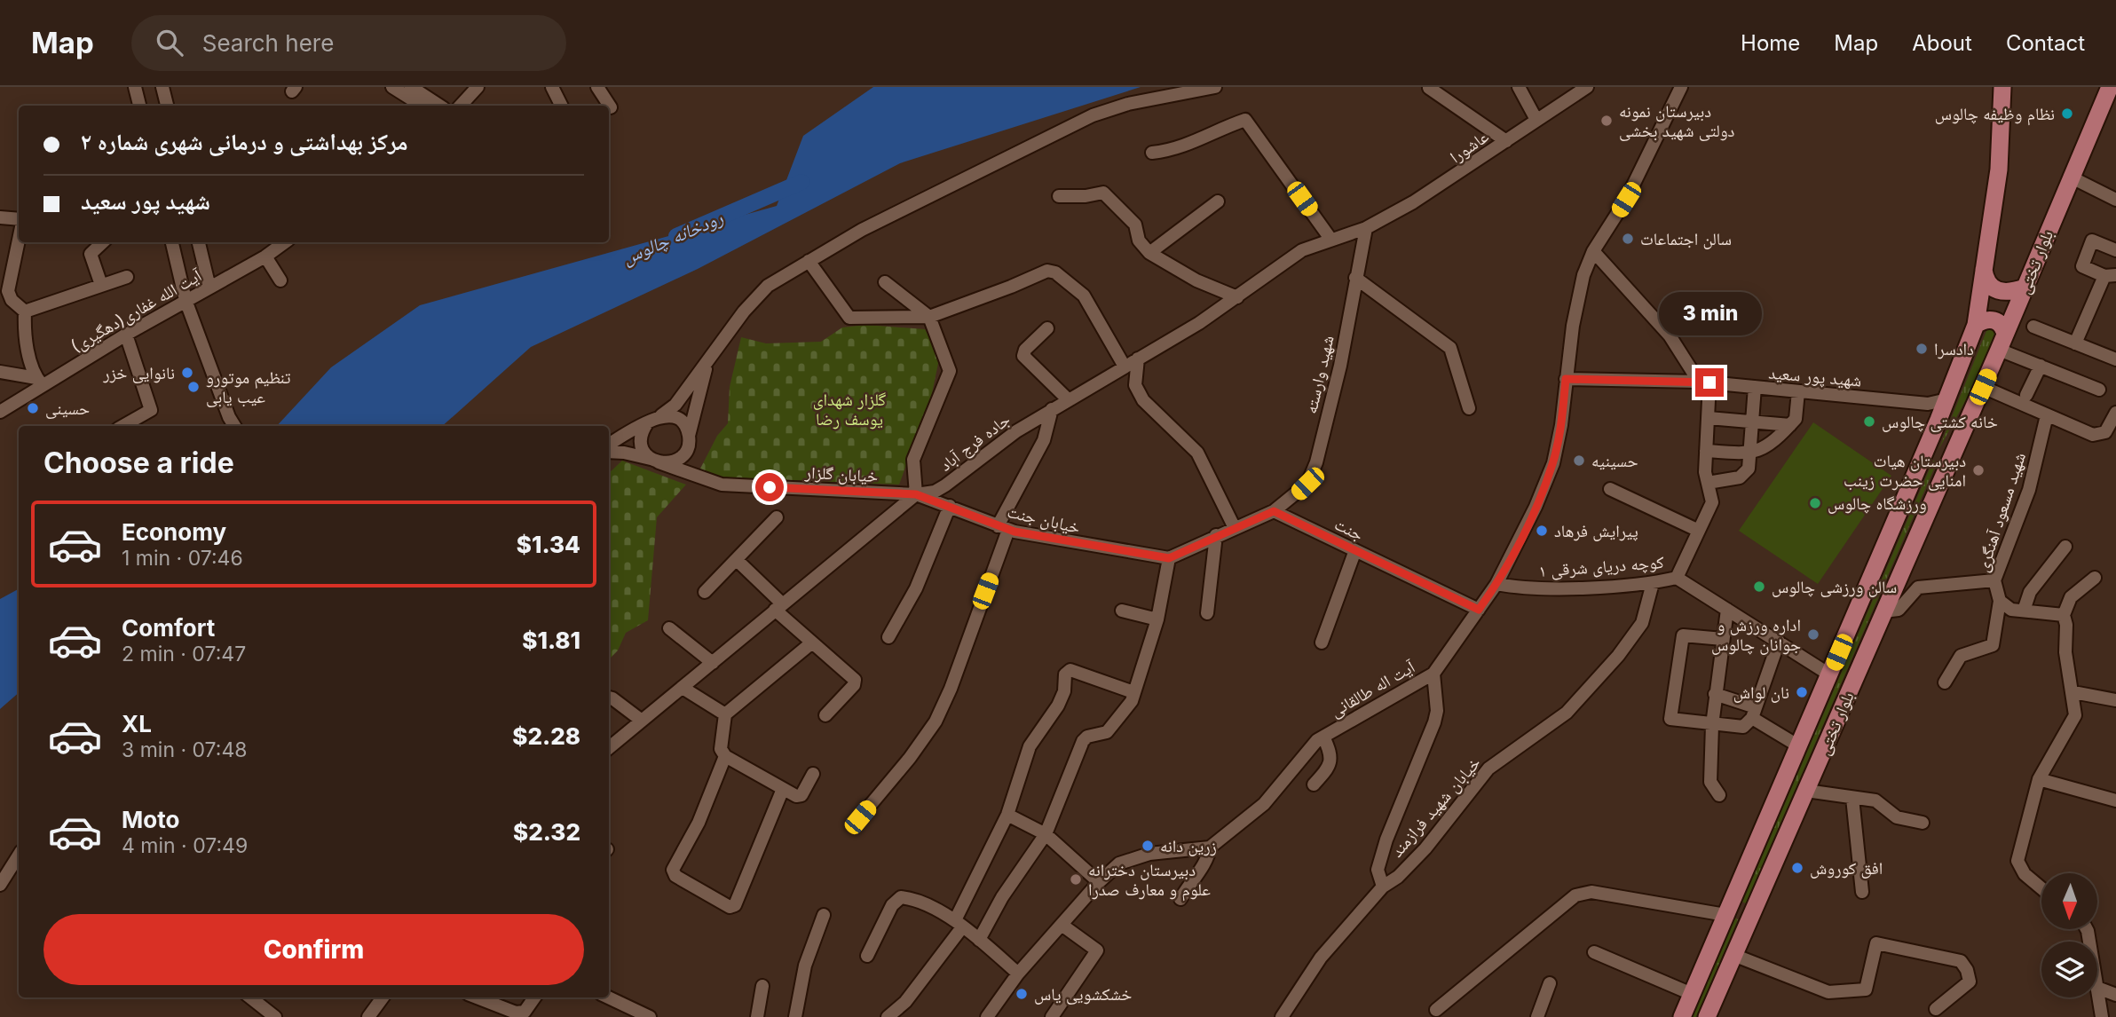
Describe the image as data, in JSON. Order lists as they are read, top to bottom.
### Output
{
  "streets": {
    "main road": ["بلوار تختی"],
    "street": [
      "عاشورا",
      "آیت الله غفاری(دهگیری)",
      "شهید وارسته",
      "شهید پور سعید",
      "جاده فرج آباد",
      "خیابان گلزار",
      "شهید مسعود آهنگری",
      "خیابان جنت",
      "جنت",
      "کوچه دریای شرقی ۱",
      "آیت اله طالقانی",
      "خیابان شهید فرازمند"
    ]
  },
  "crossings": [
    ["عاشورا", "شهید وارسته"],
    ["عاشورا", "جاده فرج آباد"],
    ["بلوار تختی", "شهید پور سعید"],
    ["بلوار تختی", "کوچه دریای شرقی ۱"],
    ["شهید وارسته", "جاده فرج آباد"],
    ["شهید وارسته", "جنت"],
    ["شهید پور سعید", "آیت اله طالقانی"],
    ["جاده فرج آباد", "خیابان گلزار"],
    ["جاده فرج آباد", "خیابان جنت"],
    ["خیابان گلزار", "خیابان جنت"],
    ["جنت", "آیت اله طالقانی"],
    ["کوچه دریای شرقی ۱", "آیت اله طالقانی"],
    ["کوچه دریای شرقی ۱", "خیابان شهید فرازمند"]
  ],
  "water": ["رودخانه چالوس"],
  "parks": ["گلزار شهدای یوسف رضا"],
  "places": [
    "نظام وظیفه چالوس",
    "دبیرستان نمونه دولتی شهید بخشی",
    "سالن اجتماعات",
    "دادسرا",
    "نانوایی خزر",
    "تنظیم موتورو عیب یابی",
    "حسینی",
    "خانه کشتی چالوس",
    "حسینیه",
    "دبیرستان هیات امنایی حضرت زینب",
    "ورزشگاه چالوس",
    "پیرایش فرهاد",
    "سالن ورزشی چالوس",
    "اداره ورزش و جوانان چالوس",
    "نان لواش",
    "زرین دانه",
    "افق کوروش",
    "دبیرستان دخترانه علوم و معارف صدرا",
    "خشکشویی یاس"
  ],
  "north": "bottom",
  "page": {
    "header": "Map",
    "search": "Search here",
    "nav": [
      "Home",
      "Map",
      "About",
      "Contact"
    ],
    "banner": ["مرکز بهداشتی و درمانی شهری شماره ۲", "شهید پور سعید"],
    "bubble": "3 min",
    "heading": "Choose a ride",
    "list": [
      {
        "name": "Economy",
        "note": "1 min · 07:46",
        "value": "$1.34"
      },
      {
        "name": "Comfort",
        "note": "2 min · 07:47",
        "value": "$1.81"
      },
      {
        "name": "XL",
        "note": "3 min · 07:48",
        "value": "$2.28"
      },
      {
        "name": "Moto",
        "note": "4 min · 07:49",
        "value": "$2.32"
      }
    ],
    "buttons": "Confirm"
  }
}
